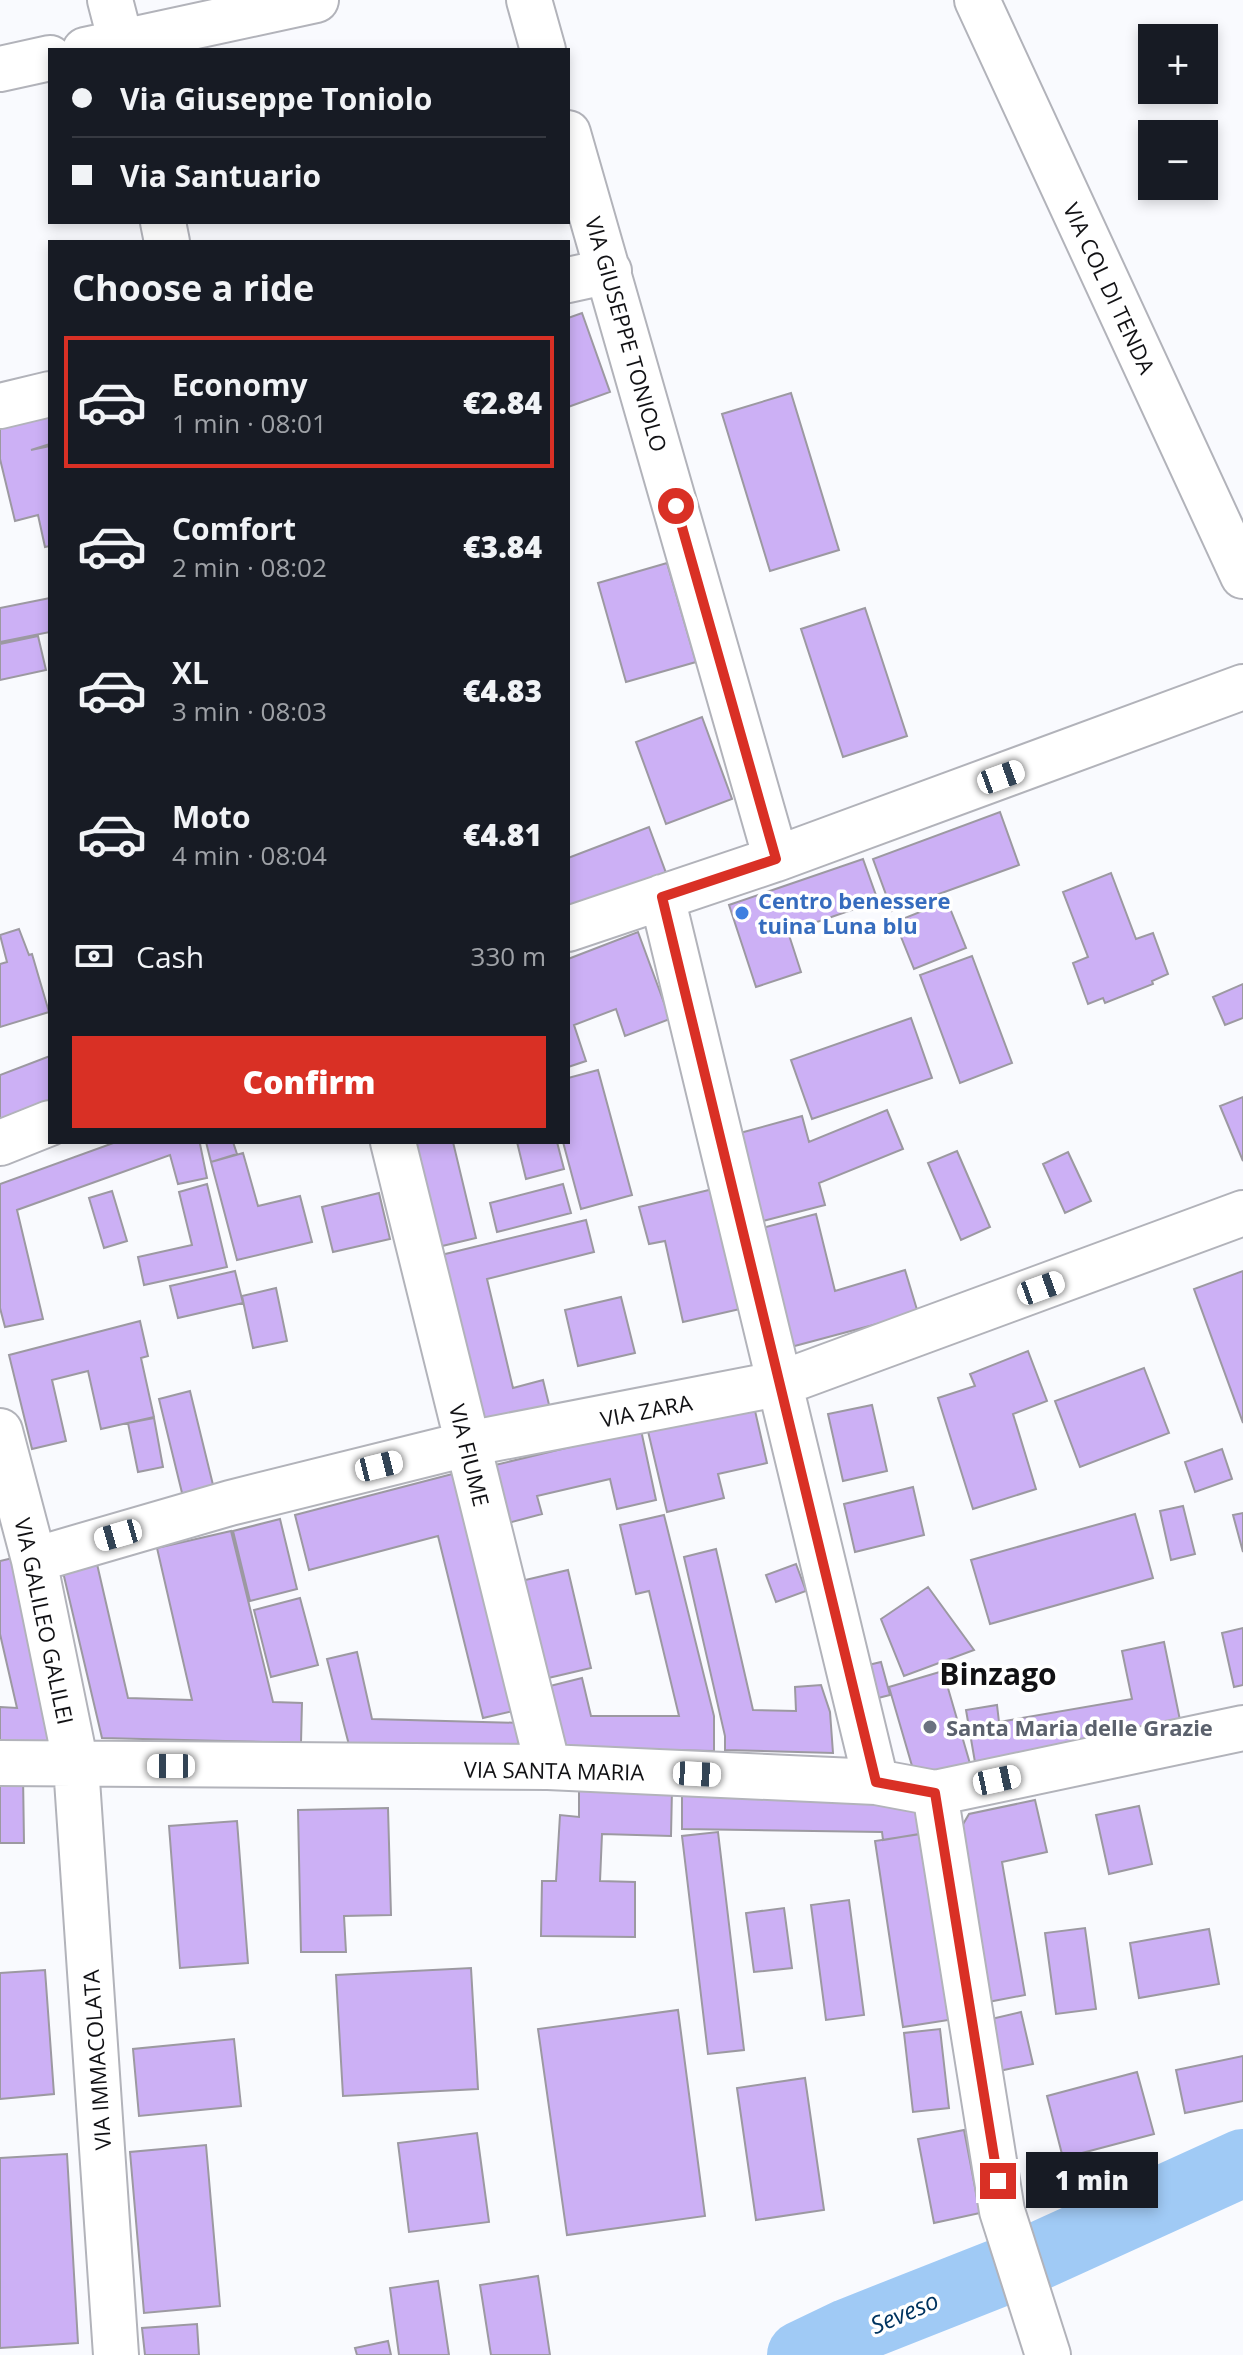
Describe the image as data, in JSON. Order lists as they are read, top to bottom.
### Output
{
  "streets": {
    "street": [
      "VIA COL DI TENDA",
      "VIA GIUSEPPE TONIOLO",
      "VIA ZARA",
      "VIA FIUME",
      "VIA GALILEO GALILEI",
      "VIA SANTA MARIA",
      "VIA IMMACOLATA"
    ]
  },
  "crossings": [
    ["VIA ZARA", "VIA FIUME"],
    ["VIA ZARA", "VIA GALILEO GALILEI"],
    ["VIA FIUME", "VIA SANTA MARIA"],
    ["VIA GALILEO GALILEI", "VIA SANTA MARIA"],
    ["VIA GALILEO GALILEI", "VIA IMMACOLATA"],
    ["VIA SANTA MARIA", "VIA IMMACOLATA"]
  ],
  "districts": ["Binzago"],
  "water": ["Seveso"],
  "places": ["Centro benessere tuina Luna blu", "Santa Maria delle Grazie"],
  "page": {
    "map_buttons": ["+", "−"],
    "banner": ["Via Giuseppe Toniolo", "Via Santuario"],
    "heading": "Choose a ride",
    "list": [
      {
        "name": "Economy",
        "note": "1 min · 08:01",
        "value": "€2.84"
      },
      {
        "name": "Comfort",
        "note": "2 min · 08:02",
        "value": "€3.84"
      },
      {
        "name": "XL",
        "note": "3 min · 08:03",
        "value": "€4.83"
      },
      {
        "name": "Moto",
        "note": "4 min · 08:04",
        "value": "€4.81"
      }
    ],
    "pay": ["Cash", "330 m"],
    "buttons": "Confirm",
    "bubble": "1 min"
  }
}
